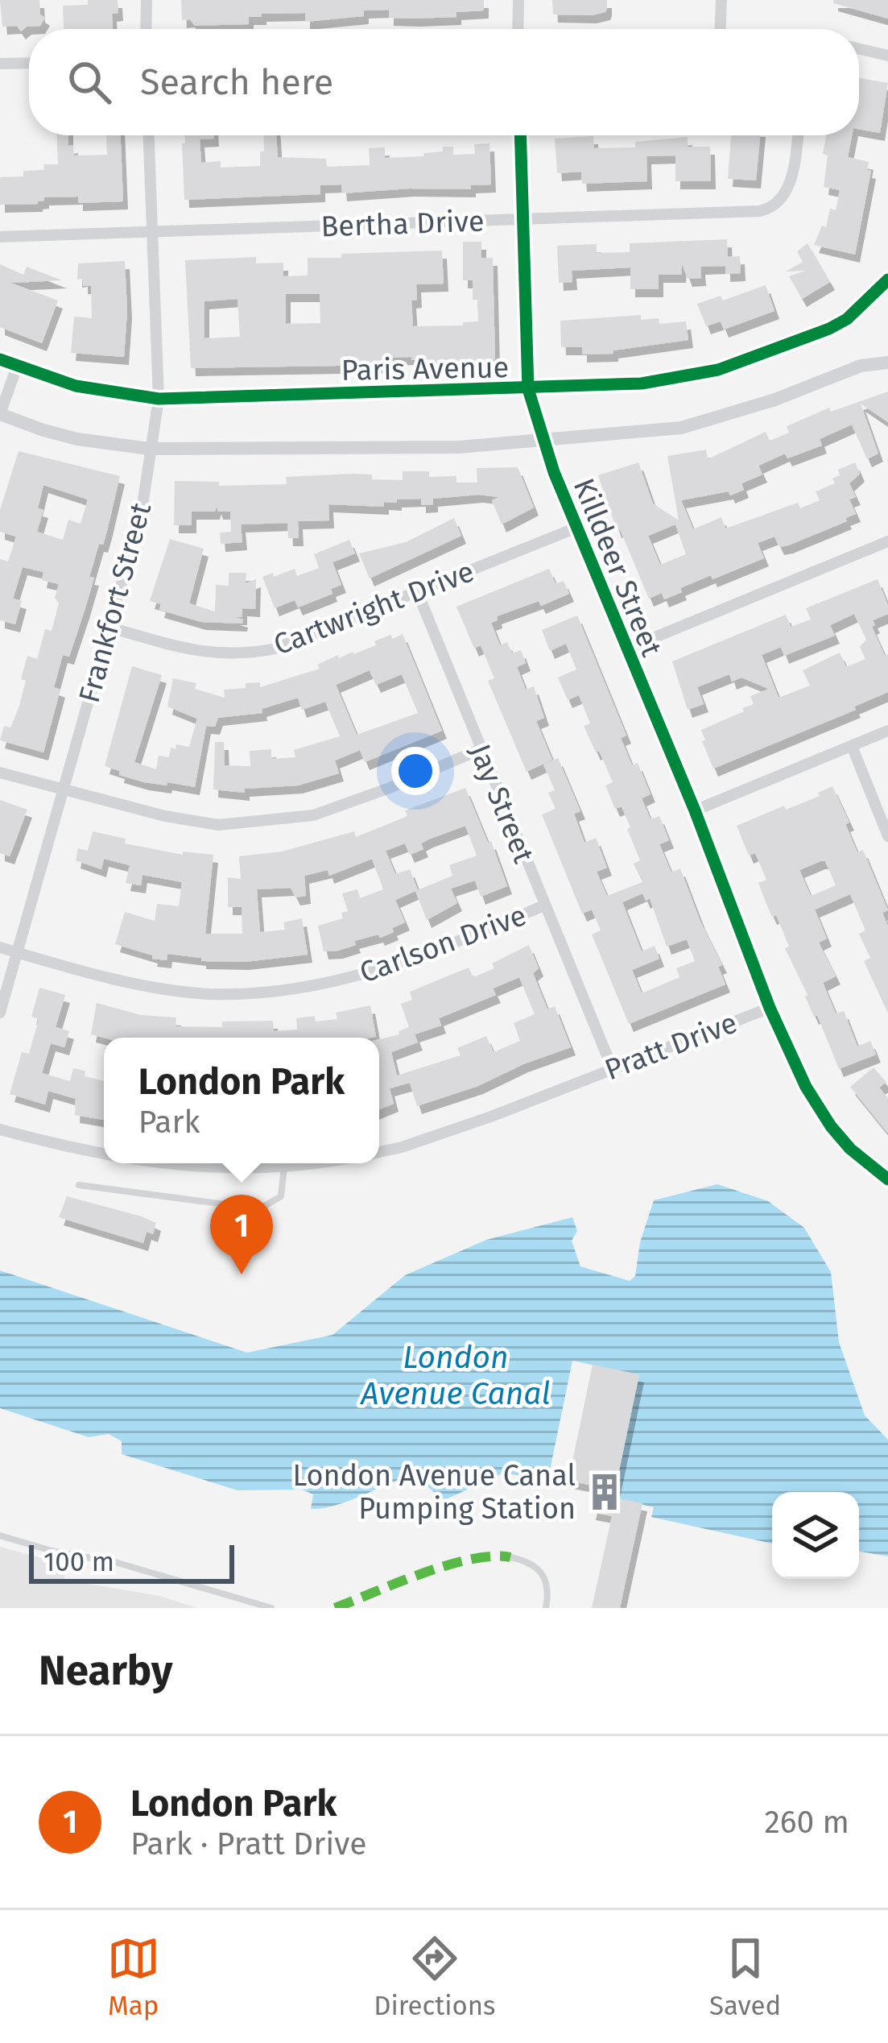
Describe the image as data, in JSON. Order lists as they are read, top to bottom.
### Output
{
  "streets": {
    "street": [
      "Bertha Drive",
      "Paris Avenue",
      "Killdeer Street",
      "Frankfort Street",
      "Cartwright Drive",
      "Jay Street",
      "Carlson Drive",
      "Pratt Drive"
    ]
  },
  "crossings": [
    ["Bertha Drive", "Killdeer Street"],
    ["Bertha Drive", "Frankfort Street"],
    ["Paris Avenue", "Killdeer Street"],
    ["Paris Avenue", "Frankfort Street"],
    ["Killdeer Street", "Cartwright Drive"],
    ["Killdeer Street", "Pratt Drive"],
    ["Frankfort Street", "Cartwright Drive"],
    ["Frankfort Street", "Carlson Drive"],
    ["Cartwright Drive", "Jay Street"],
    ["Jay Street", "Carlson Drive"],
    ["Jay Street", "Pratt Drive"]
  ],
  "water": ["London Avenue Canal"],
  "places": {
    "building": ["London Avenue Canal Pumping Station"]
  },
  "scale_bar": "100 m",
  "page": {
    "search": "Search here",
    "popup": ["London Park", "Park"],
    "pins": "1",
    "scale": "100 m",
    "heading": "Nearby",
    "list": [
      {
        "mark": "1",
        "name": "London Park",
        "note": "Park · Pratt Drive",
        "value": "260 m"
      }
    ],
    "nav": ["Map", "Directions", "Saved"]
  }
}
